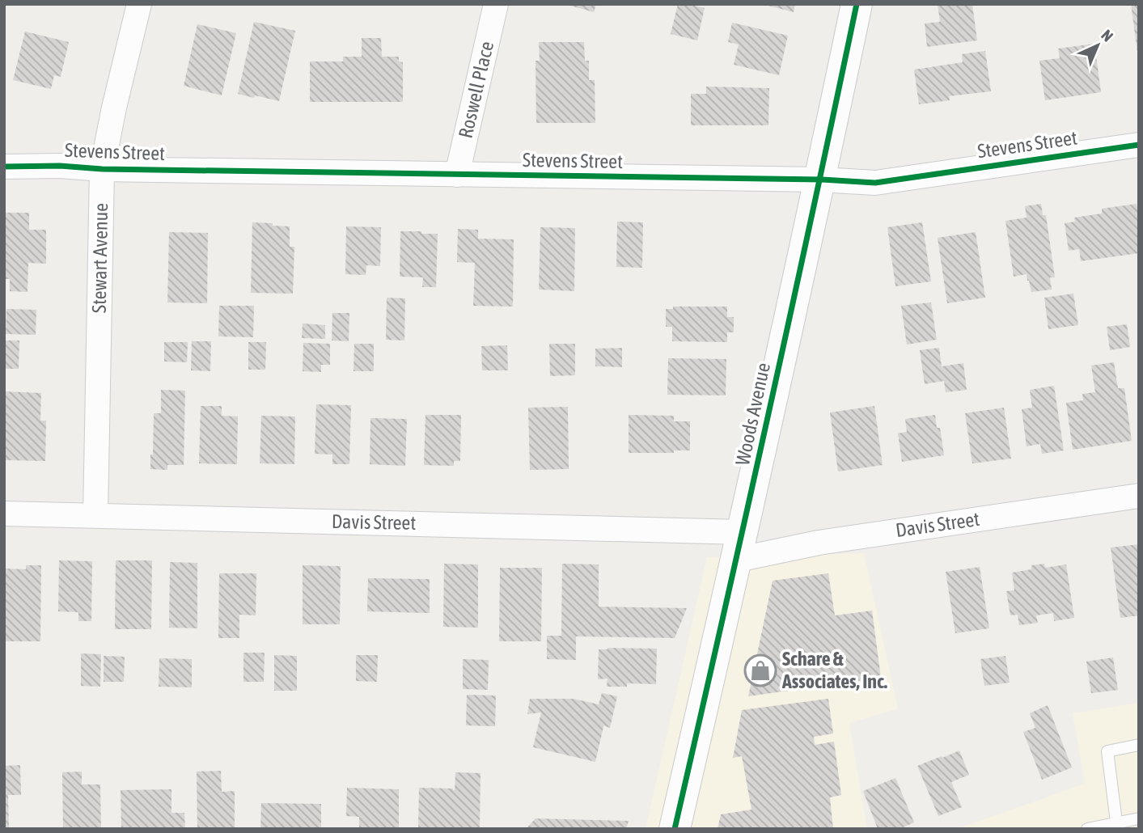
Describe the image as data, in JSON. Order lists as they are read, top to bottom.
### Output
{
  "streets": {
    "street": [
      "Roswell Place",
      "Stevens Street",
      "Stewart Avenue",
      "Woods Avenue",
      "Davis Street"
    ]
  },
  "crossings": [
    ["Roswell Place", "Stevens Street"],
    ["Stevens Street", "Stewart Avenue"],
    ["Stevens Street", "Woods Avenue"],
    ["Stewart Avenue", "Davis Street"],
    ["Woods Avenue", "Davis Street"]
  ],
  "places": {
    "shop": ["Schare & Associates, Inc."]
  },
  "north": "top right"
}
